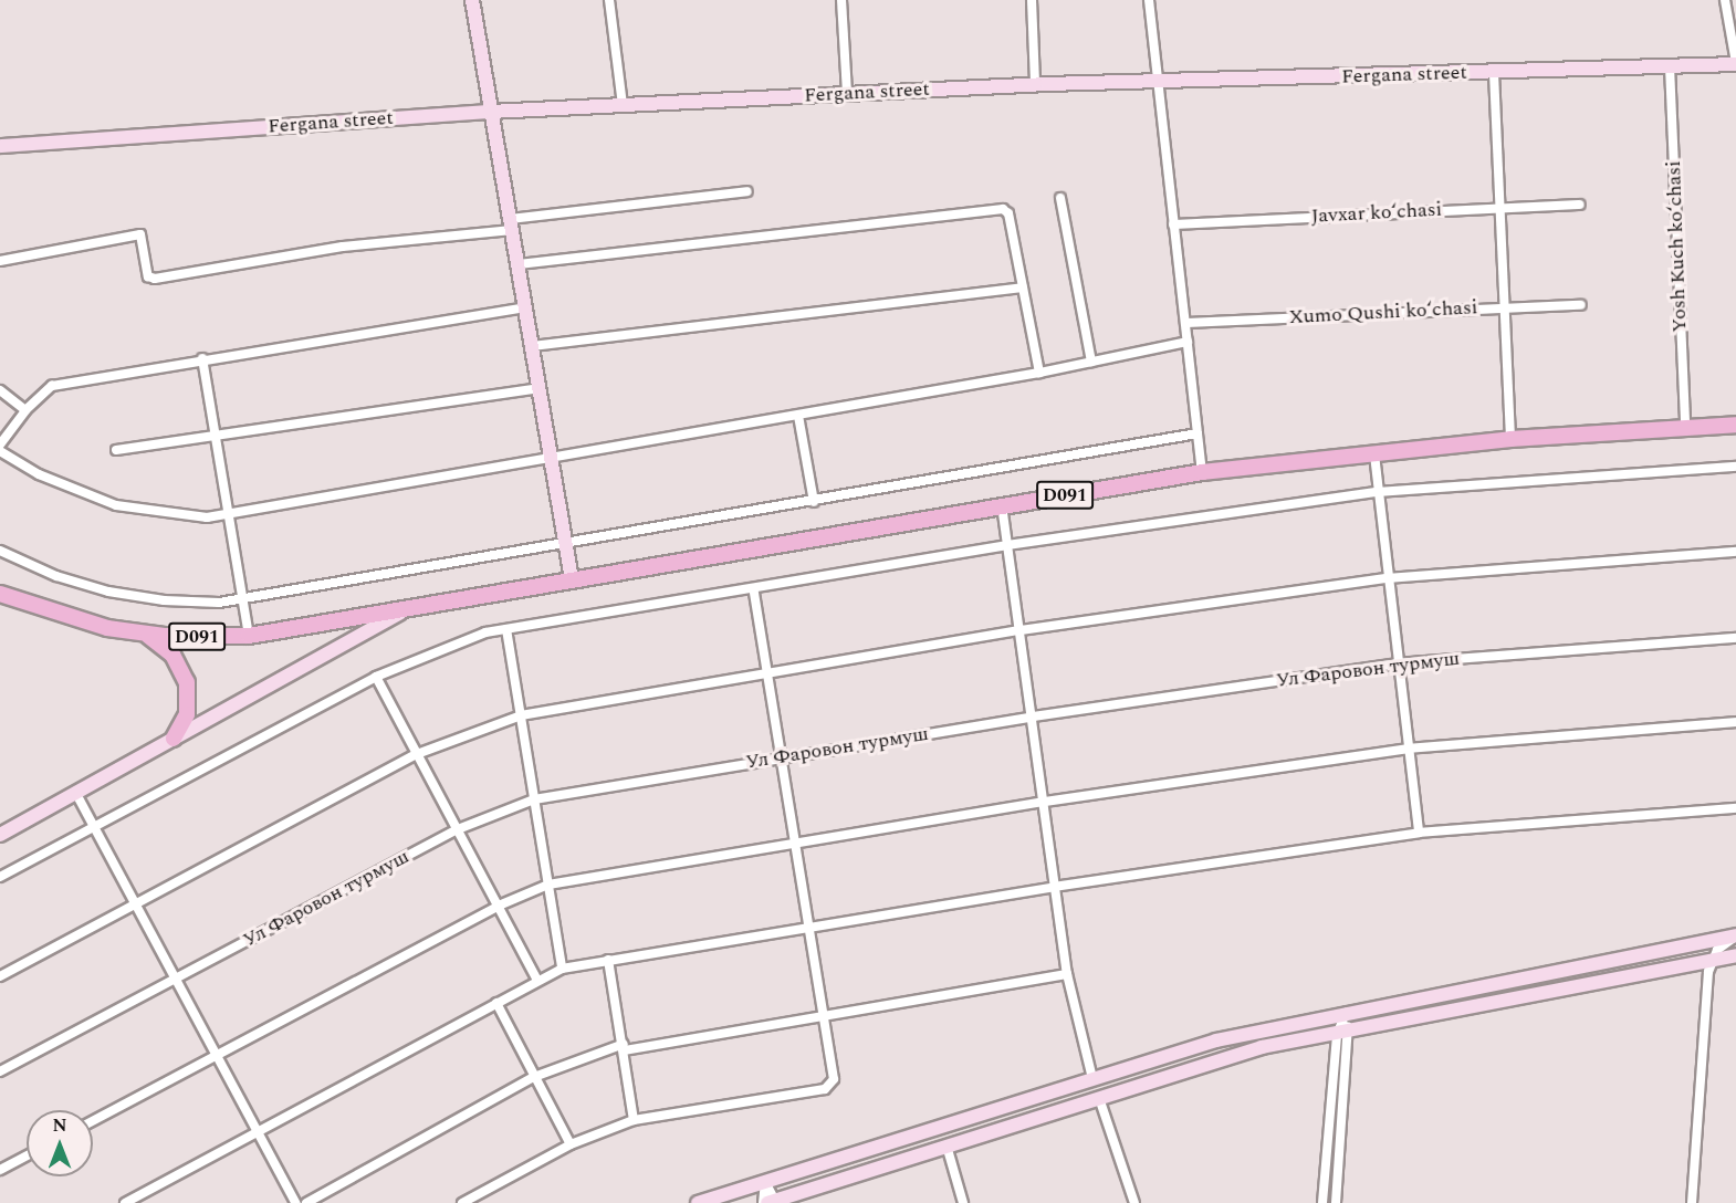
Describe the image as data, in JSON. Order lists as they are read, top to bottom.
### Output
{
  "streets": {
    "main road": ["D091"],
    "street": [
      "Fergana street",
      "Javxar koʻchasi",
      "Yosh Kuch koʻchasi",
      "Xumo Qushi koʻchasi",
      "Ул Фаровон турмуш"
    ]
  },
  "crossings": [
    ["Fergana street", "Yosh Kuch koʻchasi"],
    ["Yosh Kuch koʻchasi", "D091"]
  ],
  "north": "top"
}
